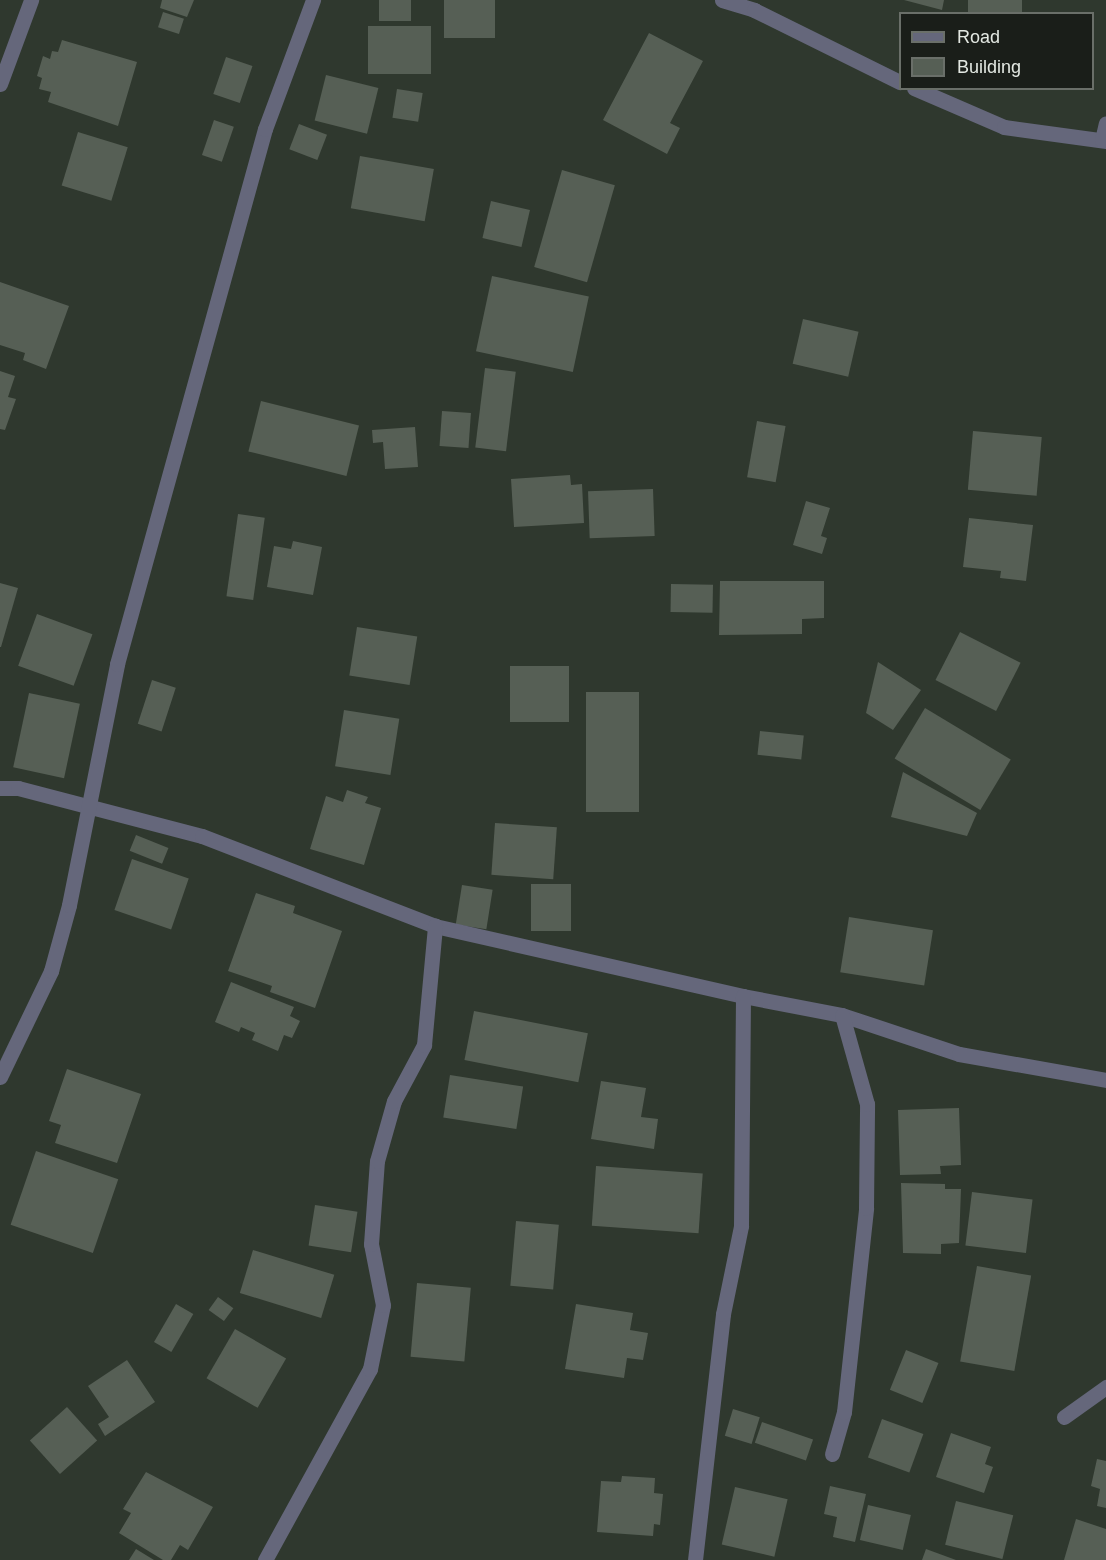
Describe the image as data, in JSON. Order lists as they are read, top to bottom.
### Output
{
  "legend": ["Road", "Building"]
}
